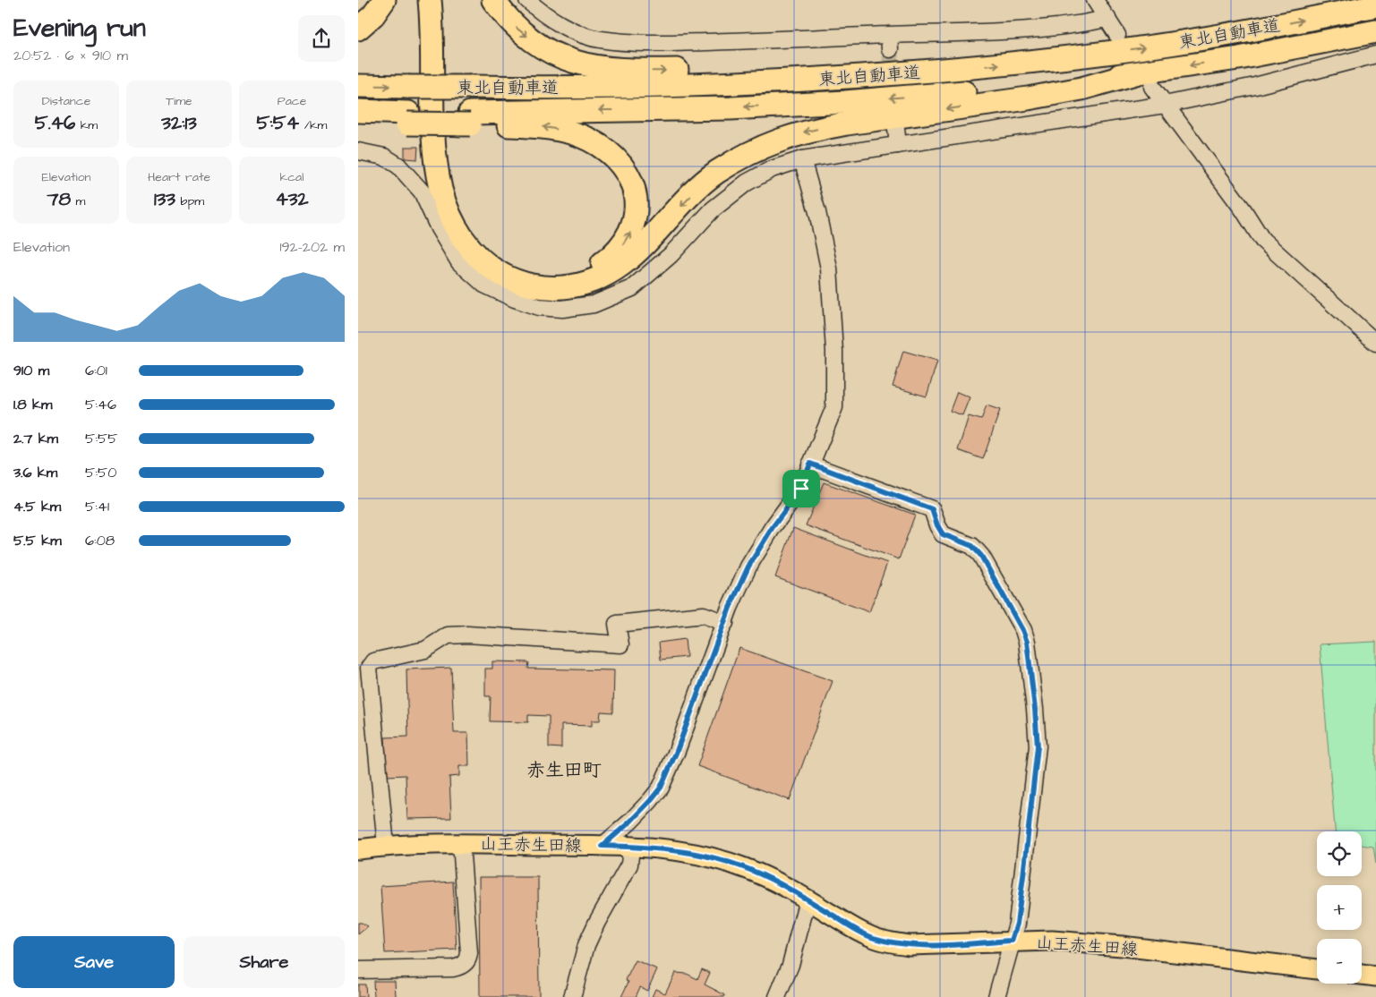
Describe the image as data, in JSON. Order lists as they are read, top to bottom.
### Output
{
  "streets": {
    "highway": ["東北自動車道"],
    "main road": ["山王赤生田線"]
  },
  "districts": ["赤生田町"],
  "page": {
    "heading": ["Evening run", "20:52 · 6 × 910 m"],
    "stats": [
      ["Distance", "5.46 km"],
      ["Time", "32:13"],
      ["Pace", "5:54 /km"],
      ["Elevation", "78 m"],
      ["Heart rate", "133 bpm"],
      ["kcal", "432"]
    ],
    "chart": ["Elevation", "192–202 m"],
    "list": [
      {
        "name": "910 m",
        "note": "6:01"
      },
      {
        "name": "1.8 km",
        "note": "5:46"
      },
      {
        "name": "2.7 km",
        "note": "5:55"
      },
      {
        "name": "3.6 km",
        "note": "5:50"
      },
      {
        "name": "4.5 km",
        "note": "5:41"
      },
      {
        "name": "5.5 km",
        "note": "6:08"
      }
    ],
    "map_buttons": ["+", "−"],
    "buttons": ["Save", "Share"]
  }
}
